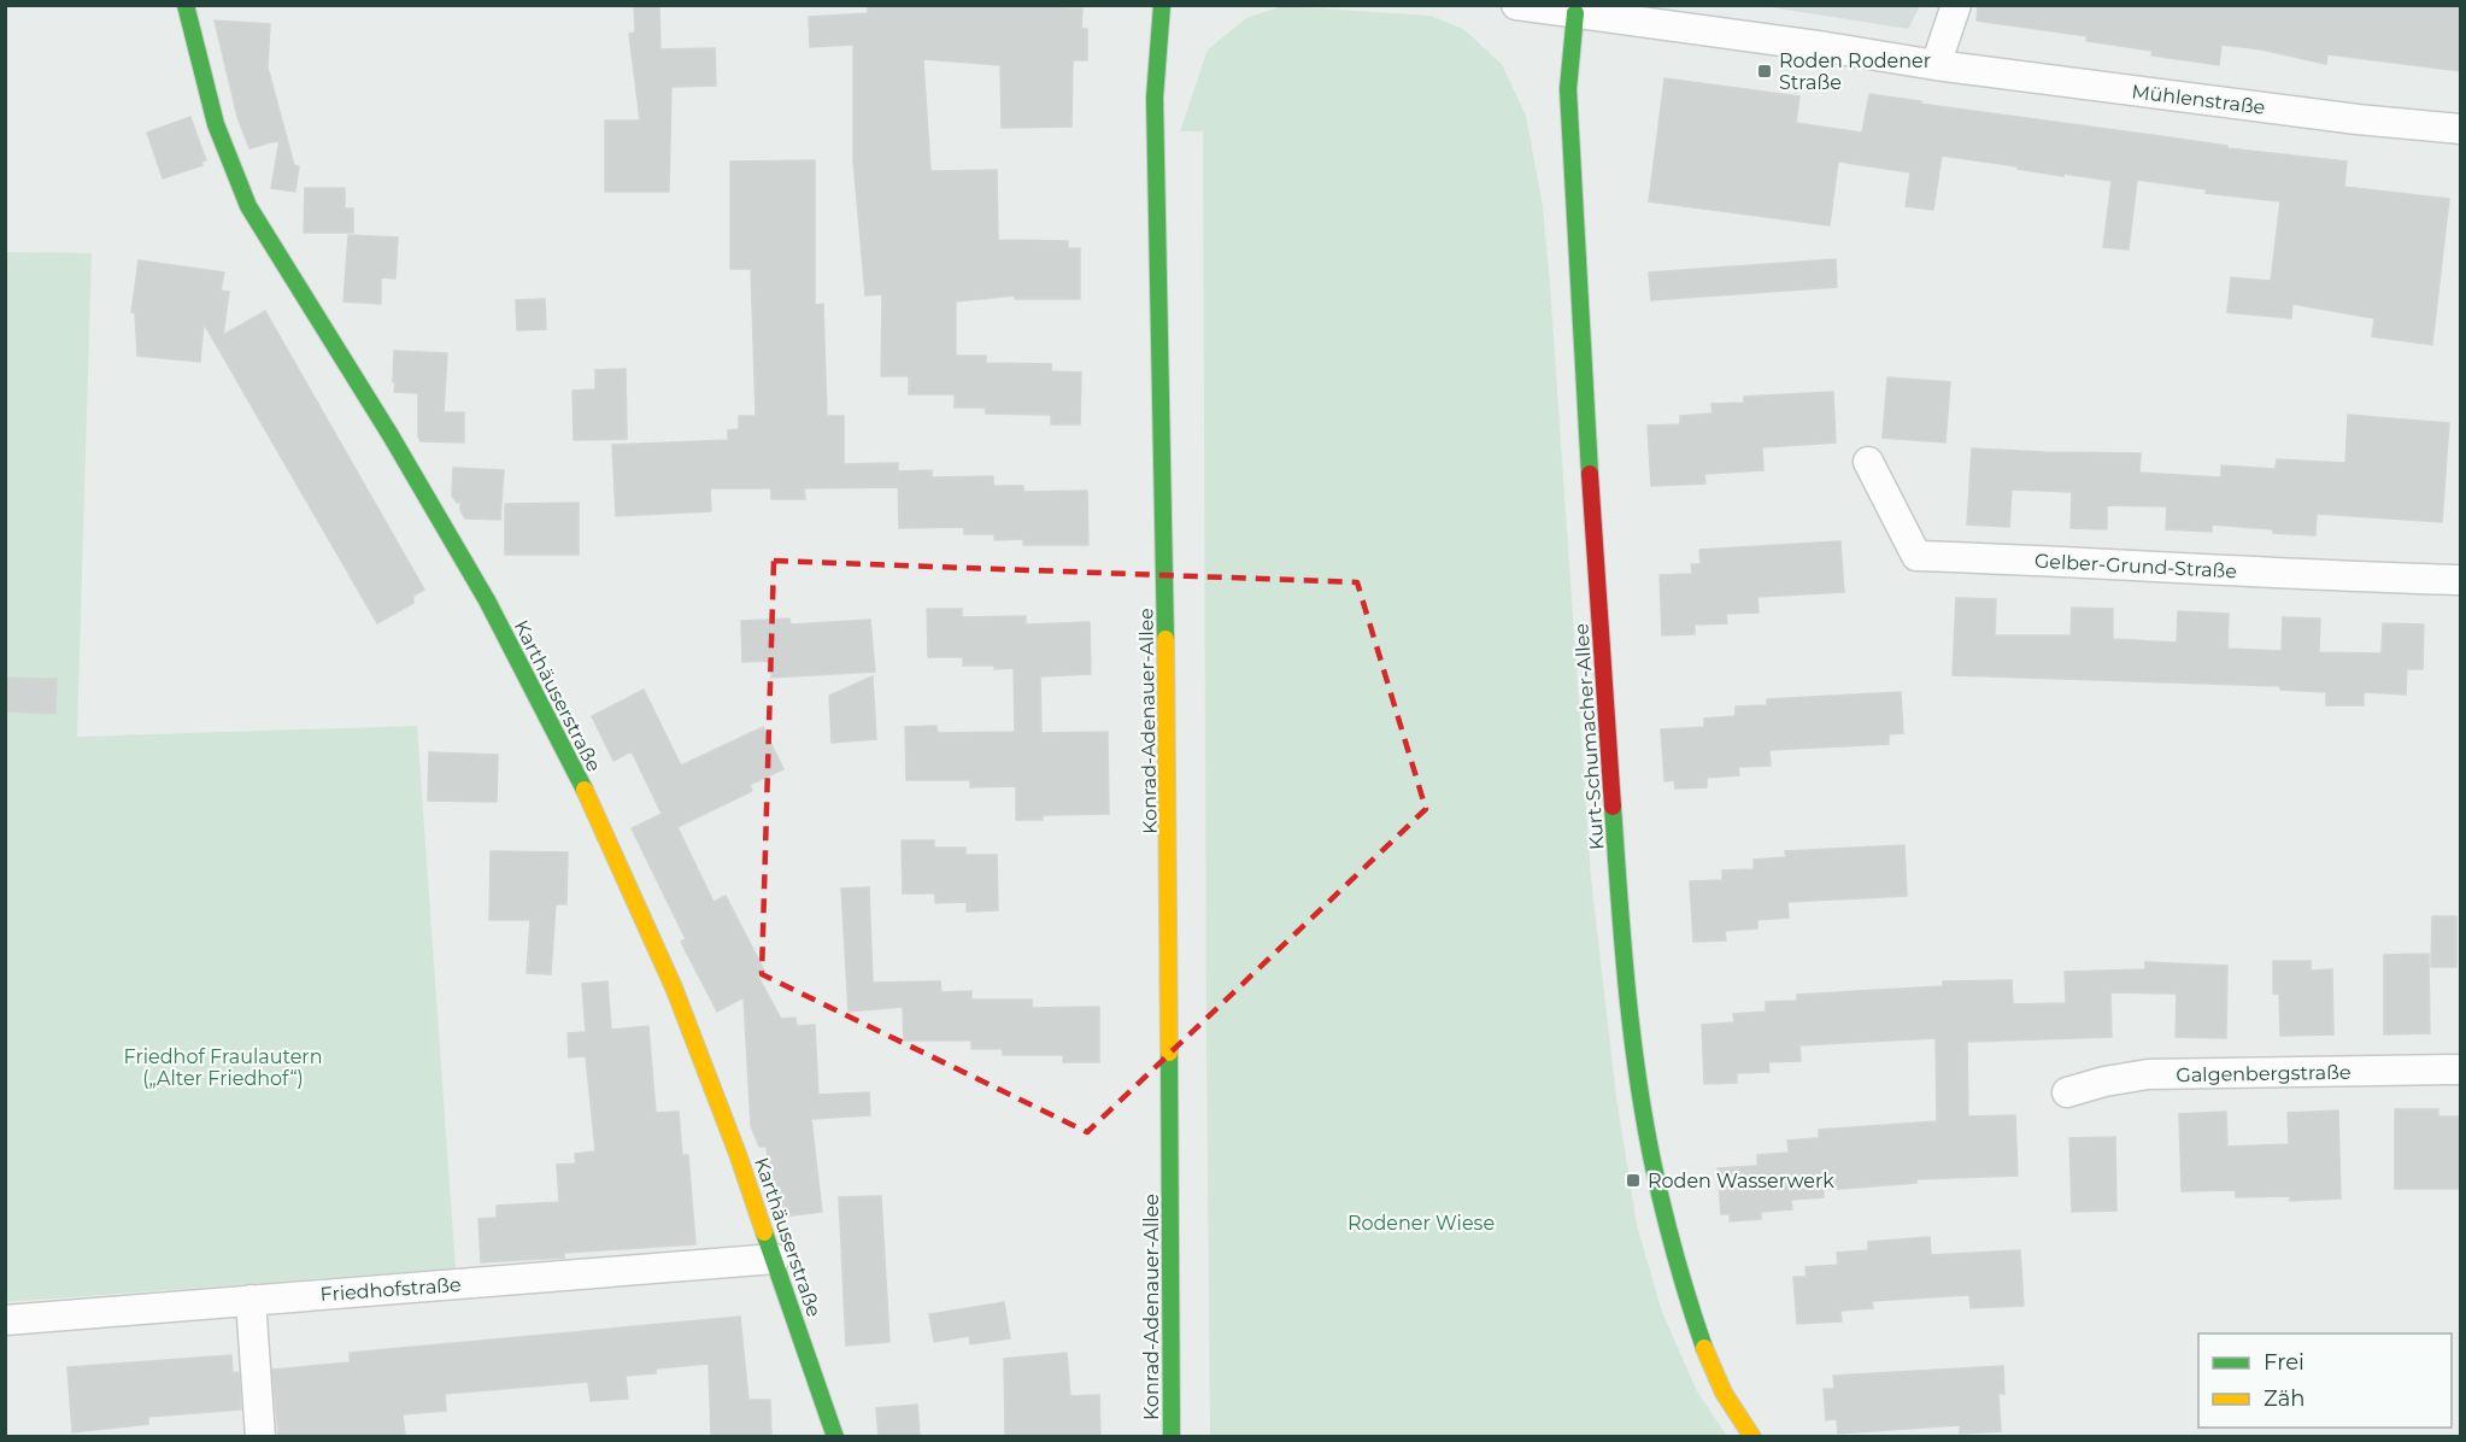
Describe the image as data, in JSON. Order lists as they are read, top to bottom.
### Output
{
  "streets": {
    "street": [
      "Mühlenstraße",
      "Gelber-Grund-Straße",
      "Karthäuserstraße",
      "Konrad-Adenauer-Allee",
      "Kurt-Schumacher-Allee",
      "Galgenbergstraße",
      "Friedhofstraße"
    ]
  },
  "crossings": [
    ["Mühlenstraße", "Kurt-Schumacher-Allee"],
    ["Karthäuserstraße", "Friedhofstraße"]
  ],
  "parks": ["Friedhof Fraulautern („Alter Friedhof“)", "Rodener Wiese"],
  "places": {
    "transit": ["Roden Rodener Straße", "Roden Wasserwerk"]
  },
  "legend": ["Frei", "Zäh"]
}
